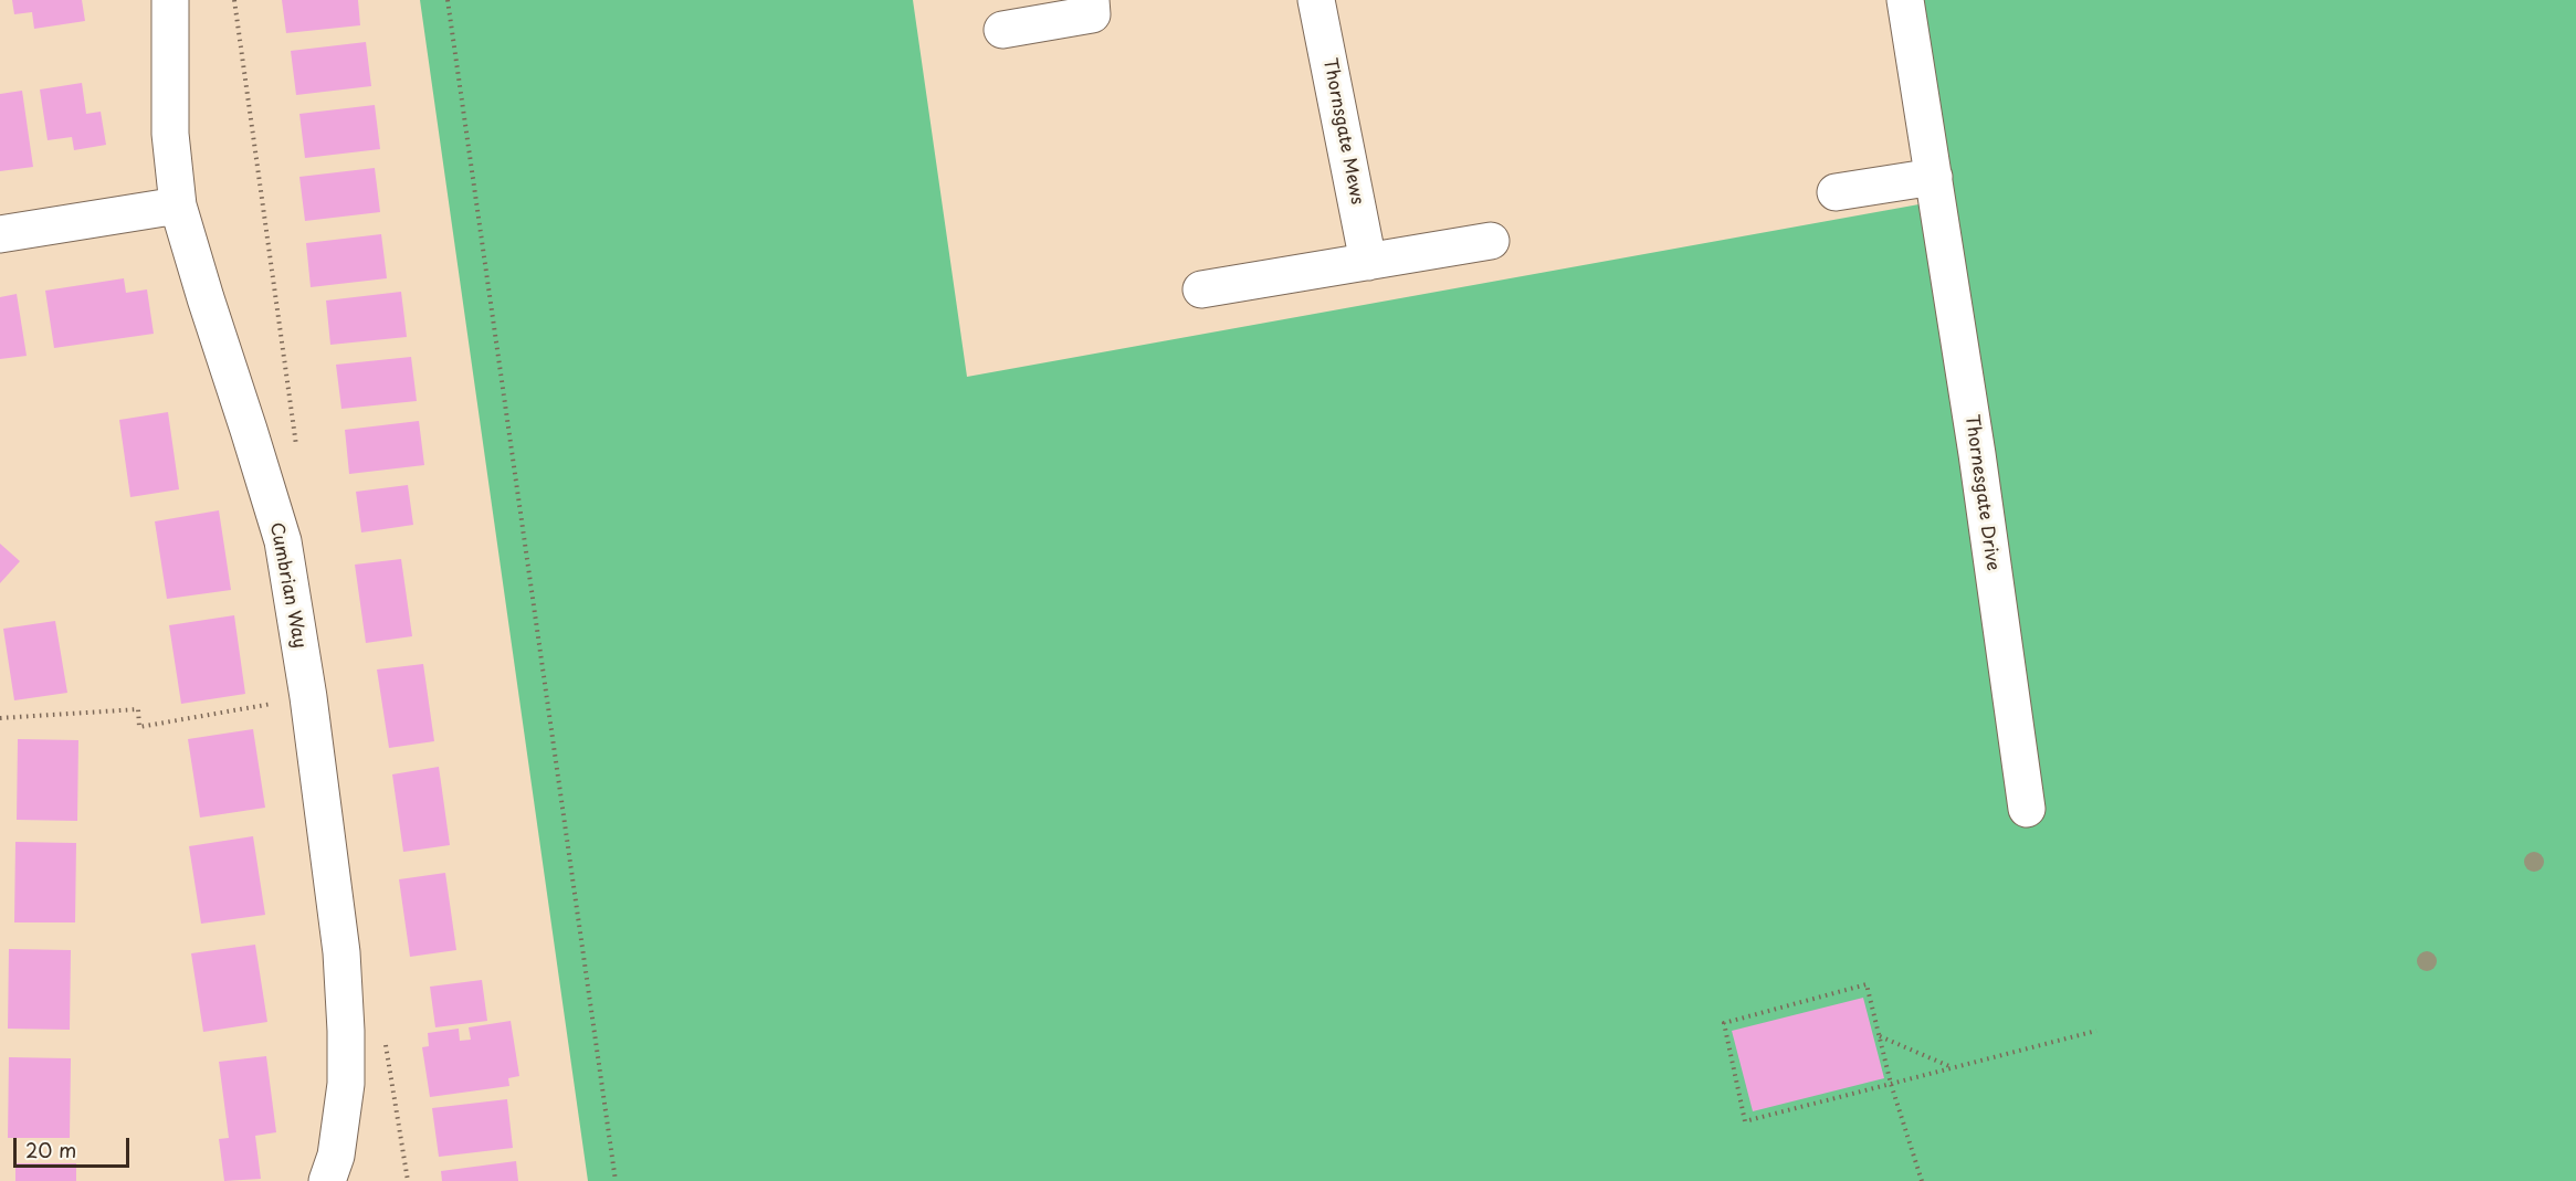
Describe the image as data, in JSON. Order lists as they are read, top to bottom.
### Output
{
  "streets": {
    "street": ["Thornsgate Mews", "Thornesgate Drive", "Cumbrian Way"]
  },
  "scale_bar": "20 m"
}
